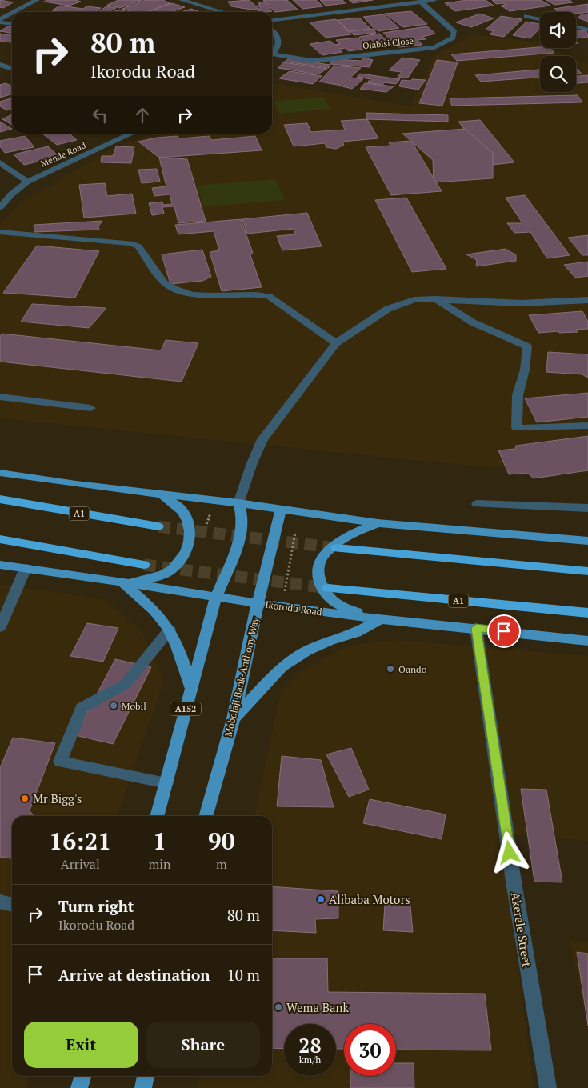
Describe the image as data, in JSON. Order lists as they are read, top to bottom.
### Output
{
  "streets": {
    "highway": ["A1"],
    "main road": ["Ikorodu Road", "Mobolaji Bank-Anthony Way", "A152"],
    "street": ["Olabisi Close", "Mende Road", "Akerele Street"]
  },
  "crossings": [
    ["Ikorodu Road", "Mobolaji Bank-Anthony Way"],
    ["Ikorodu Road", "A152"],
    ["Ikorodu Road", "Akerele Street"]
  ],
  "places": [
    "Oando",
    "Mobil",
    "Mr Bigg's",
    "Alibaba Motors",
    "Wema Bank"
  ],
  "page": {
    "turn": ["80 m", "Ikorodu Road"],
    "eta": [
      "16:21",
      "Arrival",
      "1",
      "min",
      "90",
      "m"
    ],
    "list": [
      {
        "name": "Turn right",
        "note": "Ikorodu Road",
        "value": "80 m"
      },
      {
        "name": "Arrive at destination",
        "value": "10 m"
      }
    ],
    "buttons": ["Exit", "Share"],
    "speed": "28 km/h",
    "limit": "30"
  }
}
